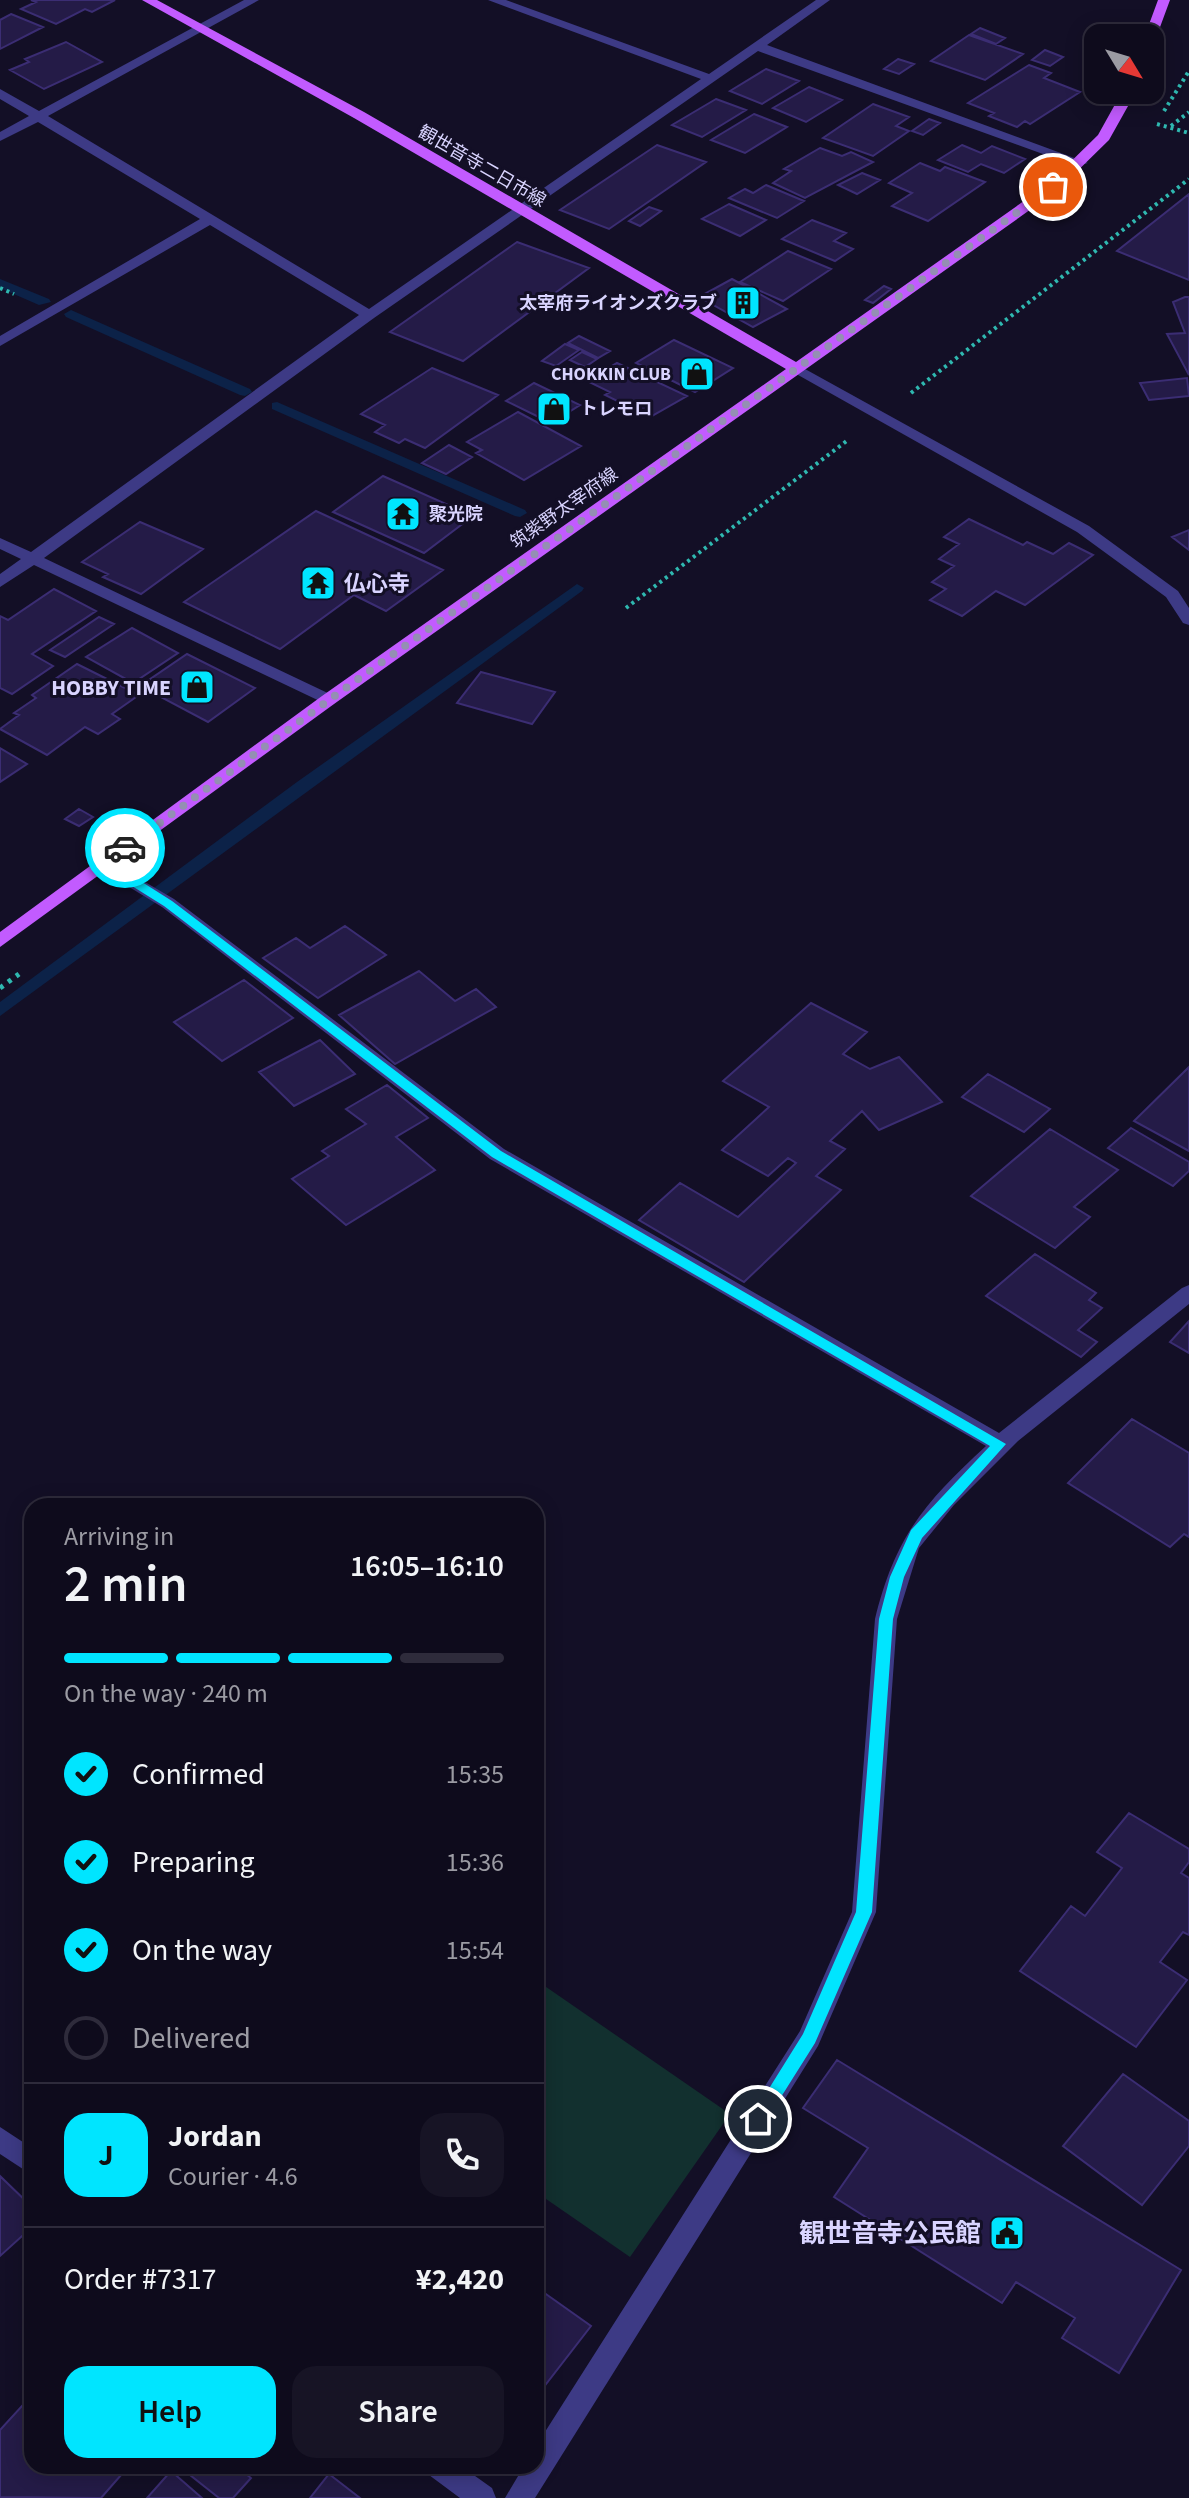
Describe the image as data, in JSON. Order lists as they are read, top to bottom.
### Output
{
  "streets": {
    "main road": ["観世音寺二日市線", "筑紫野太宰府線"]
  },
  "crossings": [
    ["観世音寺二日市線", "筑紫野太宰府線"]
  ],
  "places": {
    "building": ["太宰府ライオンズクラブ"],
    "shop": ["CHOKKIN CLUB", "トレモロ", "HOBBY TIME"],
    "temple": ["聚光院", "仏心寺"],
    "public building": ["観世音寺公民館"]
  },
  "north": "bottom right",
  "page": {
    "heading": ["2 min", "Arriving in", "16:05–16:10"],
    "panel": [
      "Jordan",
      "Courier · 4.6",
      "Order #7317",
      "¥2,420"
    ],
    "bar": "On the way · 240 m",
    "list": [
      ["Confirmed", "15:35"],
      ["Preparing", "15:36"],
      ["On the way", "15:54"],
      "Delivered"
    ],
    "round": "J",
    "buttons": ["Help", "Share"]
  }
}
